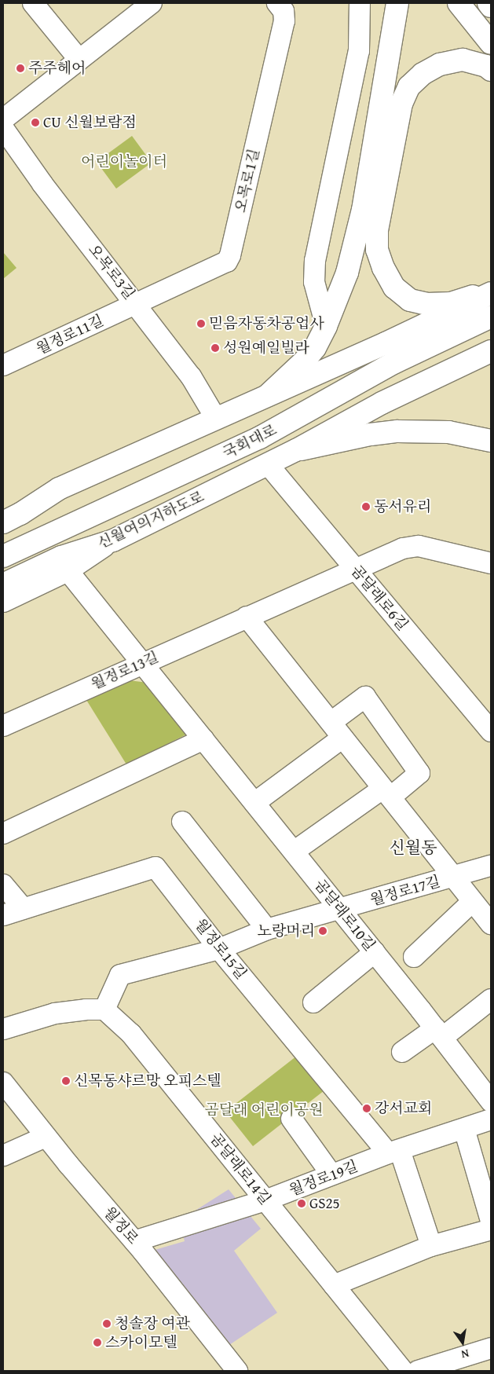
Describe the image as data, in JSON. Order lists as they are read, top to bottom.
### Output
{
  "streets": {
    "main road": ["국회대로", "신월여의지하도로"],
    "street": [
      "오목로1길",
      "오목로3길",
      "월정로11길",
      "곰달래로6길",
      "월정로13길",
      "월정로17길",
      "곰달래로10길",
      "월정로15길",
      "곰달래로14길",
      "월정로19길",
      "월정로"
    ]
  },
  "crossings": [
    ["오목로1길", "오목로3길"],
    ["오목로1길", "월정로11길"],
    ["오목로3길", "월정로11길"],
    ["신월여의지하도로", "곰달래로6길"],
    ["곰달래로6길", "월정로13길"],
    ["월정로13길", "곰달래로10길"],
    ["월정로17길", "곰달래로10길"],
    ["월정로17길", "월정로15길"],
    ["월정로17길", "곰달래로14길"],
    ["월정로15길", "월정로19길"],
    ["곰달래로14길", "월정로19길"],
    ["월정로19길", "월정로"]
  ],
  "districts": ["신월동"],
  "parks": ["어린이놀이터", "곰달래 어린이공원"],
  "places": [
    "주주헤어",
    "CU 신월보람점",
    "믿음자동차공업사",
    "성원예일빌라",
    "동서유리",
    "노랑머리",
    "신목동샤르망 오피스텔",
    "강서교회",
    "GS25",
    "청솔장 여관",
    "스카이모텔"
  ],
  "north": "bottom"
}
